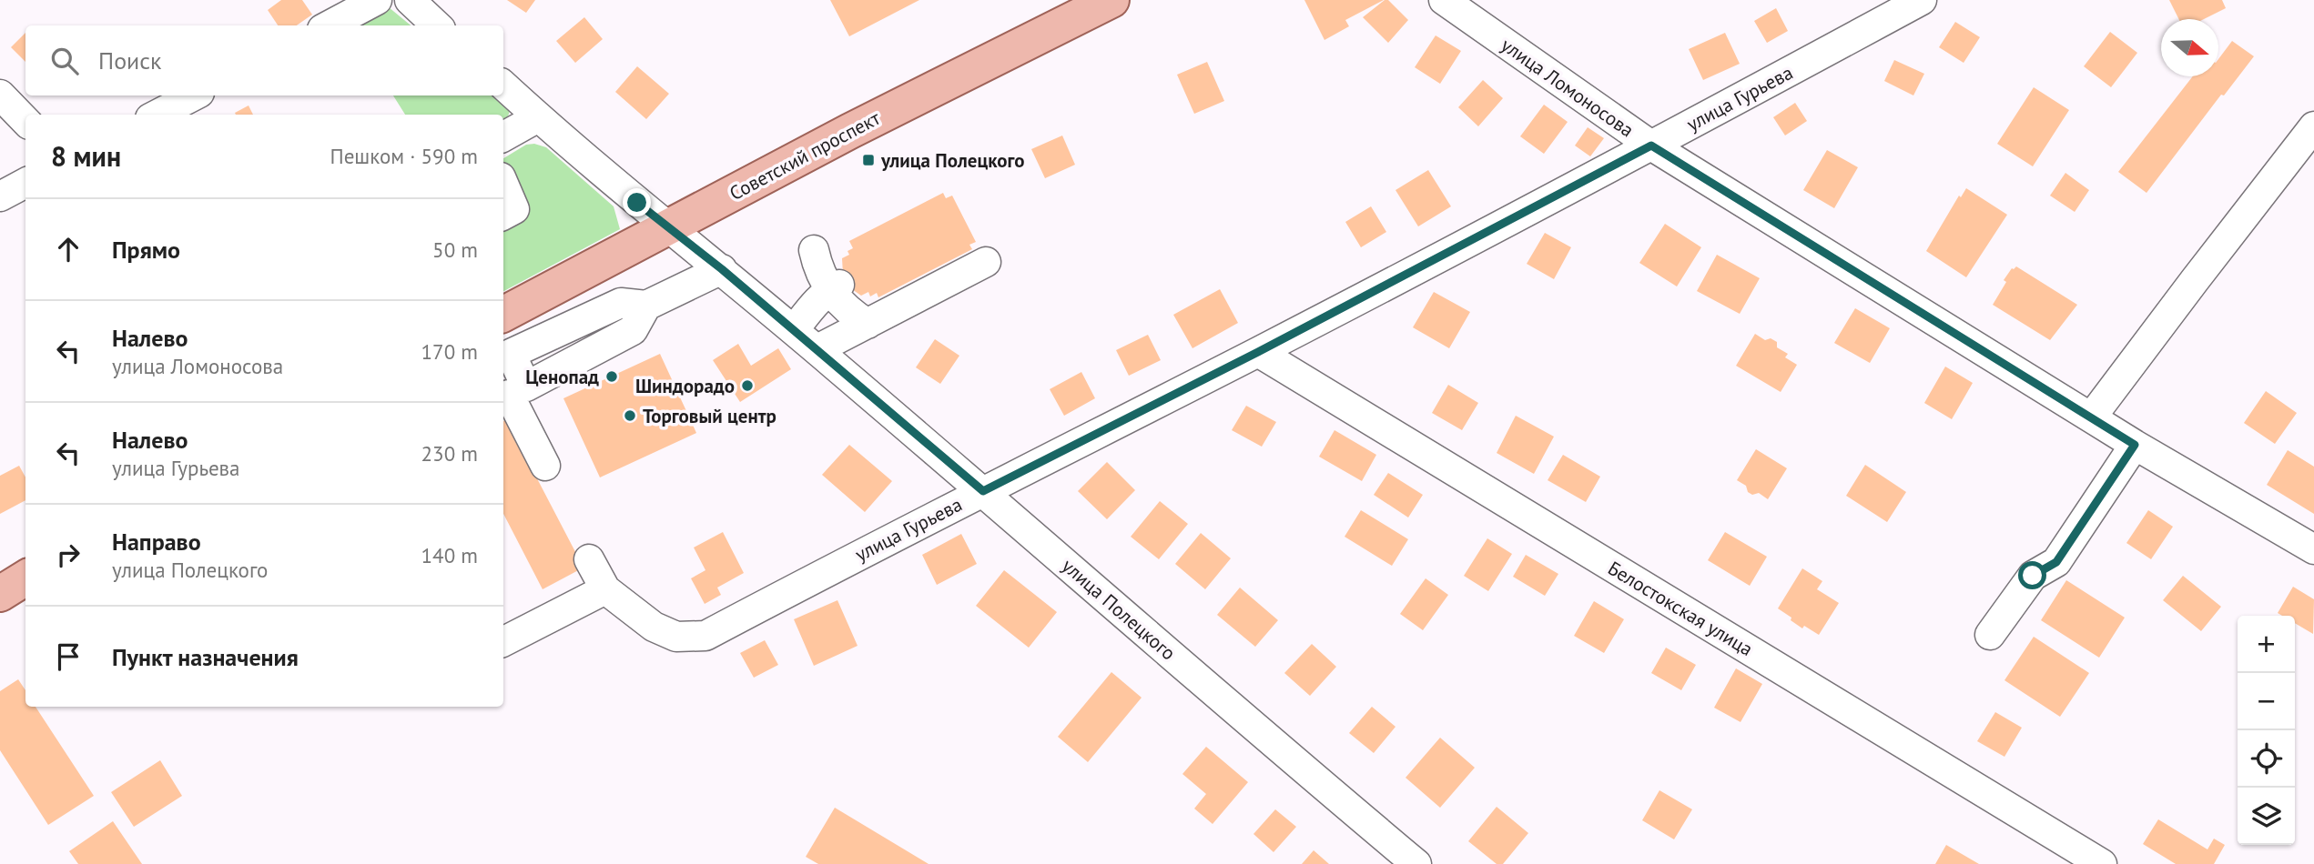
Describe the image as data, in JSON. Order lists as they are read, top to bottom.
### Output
{
  "streets": {
    "main road": ["Советский проспект"],
    "street": [
      "улица Ломоносова",
      "улица Гурьева",
      "Белостокская улица",
      "улица Полецкого"
    ]
  },
  "crossings": [
    ["улица Ломоносова", "улица Гурьева"],
    ["улица Гурьева", "Белостокская улица"],
    ["улица Гурьева", "улица Полецкого"],
    ["Советский проспект", "улица Полецкого"]
  ],
  "places": {
    "transit": ["улица Полецкого"],
    "other": ["Ценопад", "Шиндорадо", "Торговый центр"]
  },
  "north": "right",
  "page": {
    "search": "Поиск",
    "heading": ["8 мин", "Пешком · 590 m"],
    "list": [
      ["Прямо", "50 m"],
      ["Налево", "улица Ломоносова", "170 m"],
      ["Налево", "улица Гурьева", "230 m"],
      ["Направо", "улица Полецкого", "140 m"],
      "Пункт назначения"
    ],
    "map_buttons": ["+", "−"]
  }
}
